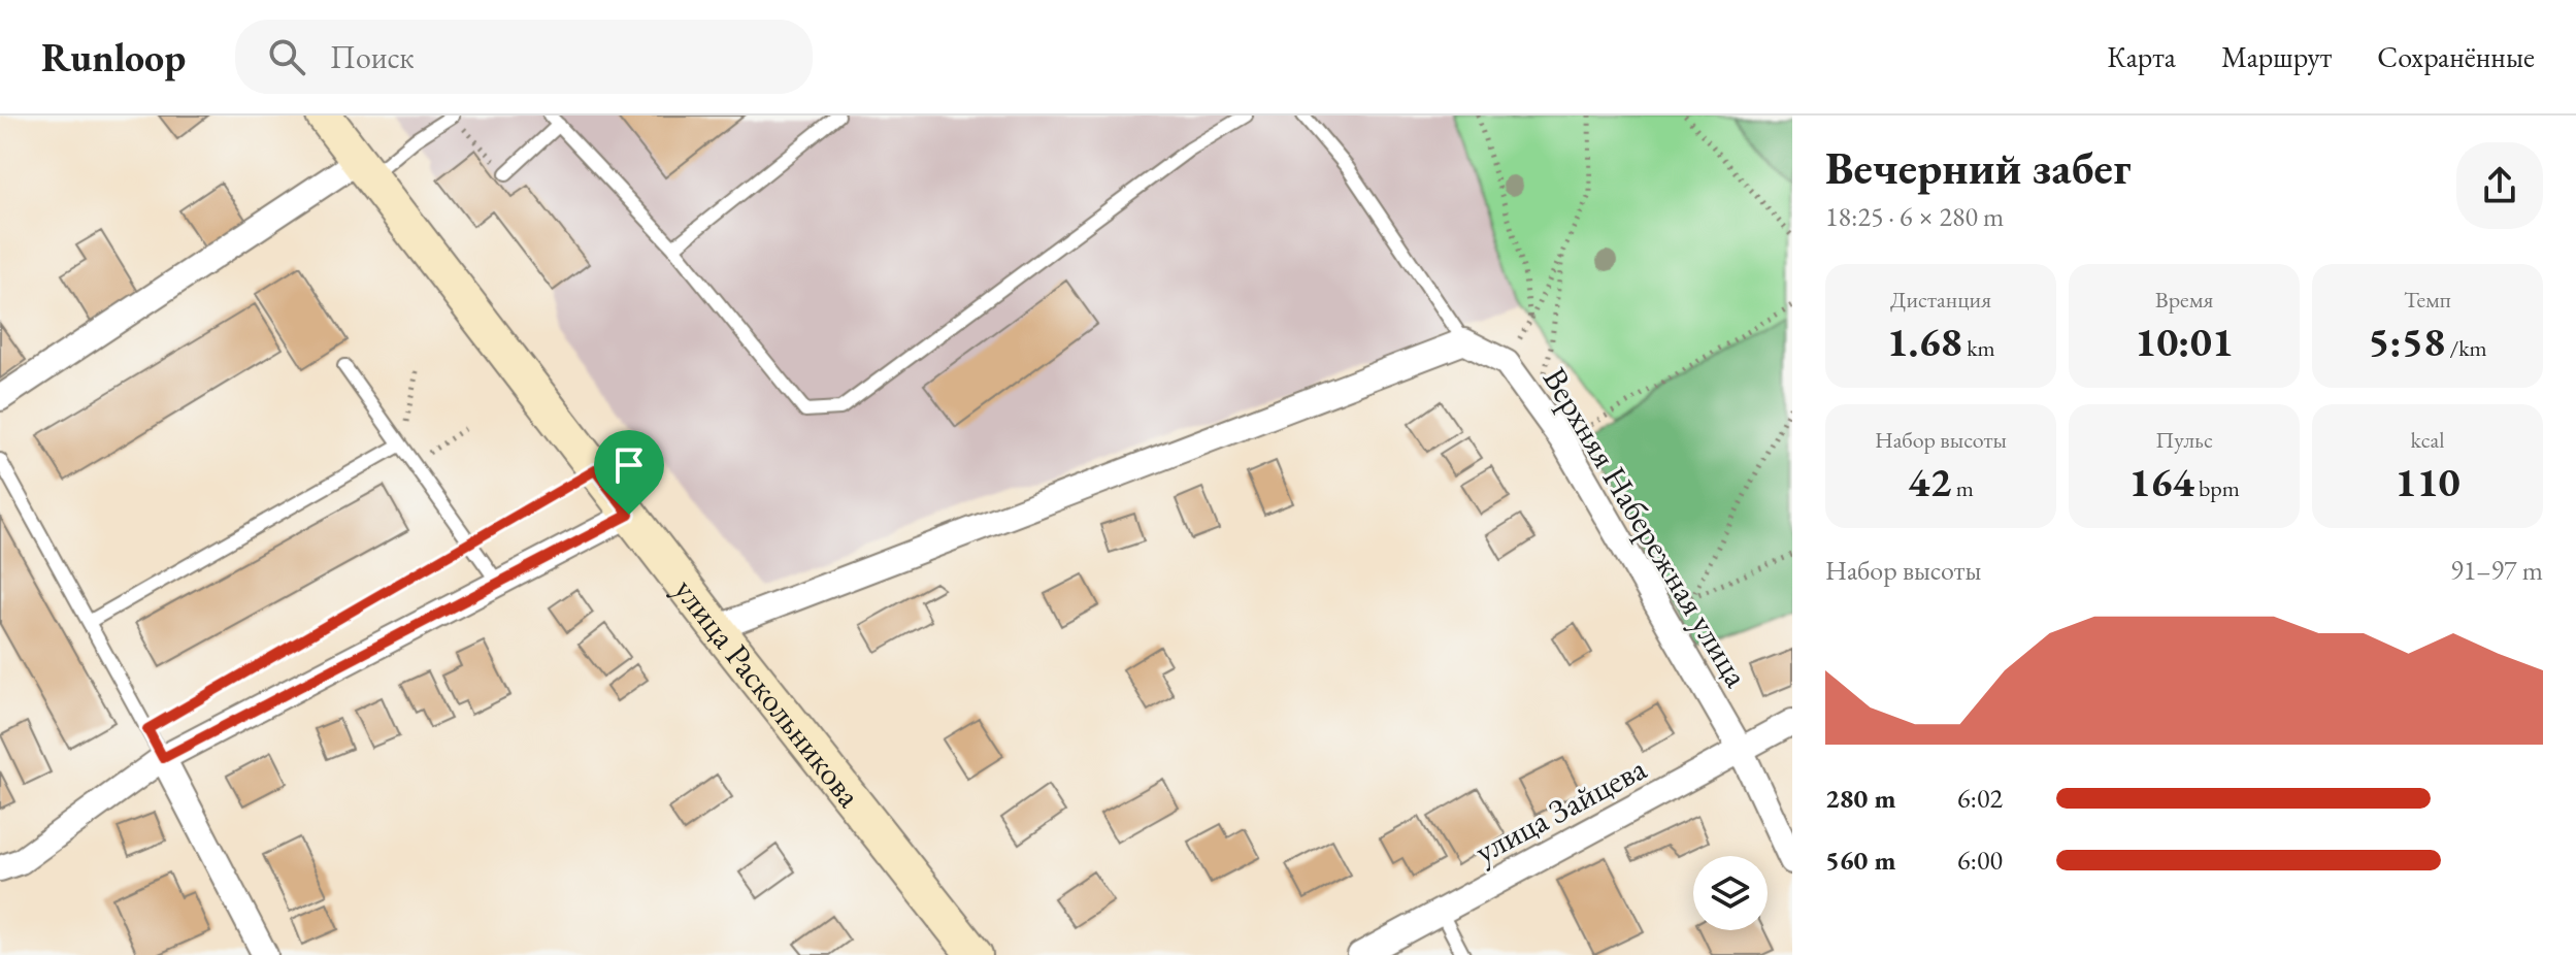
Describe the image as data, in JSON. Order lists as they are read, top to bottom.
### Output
{
  "streets": {
    "main road": ["улица Раскольникова"],
    "street": ["Верхняя Набережная улица", "улица Зайцева"]
  },
  "crossings": [
    ["Верхняя Набережная улица", "улица Зайцева"]
  ],
  "page": {
    "header": "Runloop",
    "search": "Поиск",
    "nav": ["Карта", "Маршрут", "Сохранённые"],
    "heading": ["Вечерний забег", "18:25 · 6 × 280 m"],
    "stats": [
      ["Дистанция", "1.68 km"],
      ["Время", "10:01"],
      ["Темп", "5:58 /km"],
      ["Набор высоты", "42 m"],
      ["Пульс", "164 bpm"],
      ["kcal", "110"]
    ],
    "chart": ["Набор высоты", "91–97 m"],
    "list": [
      {
        "name": "280 m",
        "note": "6:02"
      },
      {
        "name": "560 m",
        "note": "6:00"
      }
    ]
  }
}
